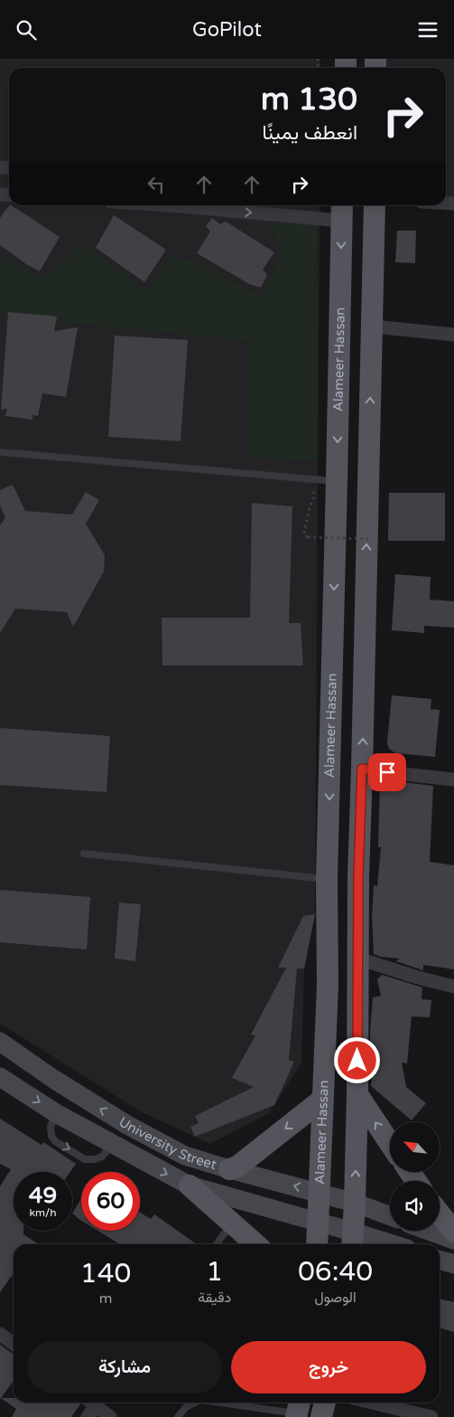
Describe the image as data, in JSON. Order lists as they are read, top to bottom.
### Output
{
  "streets": {
    "main road": ["Alameer Hassan", "University Street"]
  },
  "crossings": [
    ["Alameer Hassan", "University Street"]
  ],
  "north": "top left",
  "page": {
    "header": "GoPilot",
    "turn": ["130 m", "انعطف يمينًا"],
    "speed": "49 km/h",
    "limit": "60",
    "eta": [
      "06:40",
      "الوصول",
      "1",
      "دقيقة",
      "140",
      "m"
    ],
    "buttons": ["خروج", "مشاركة"]
  }
}
